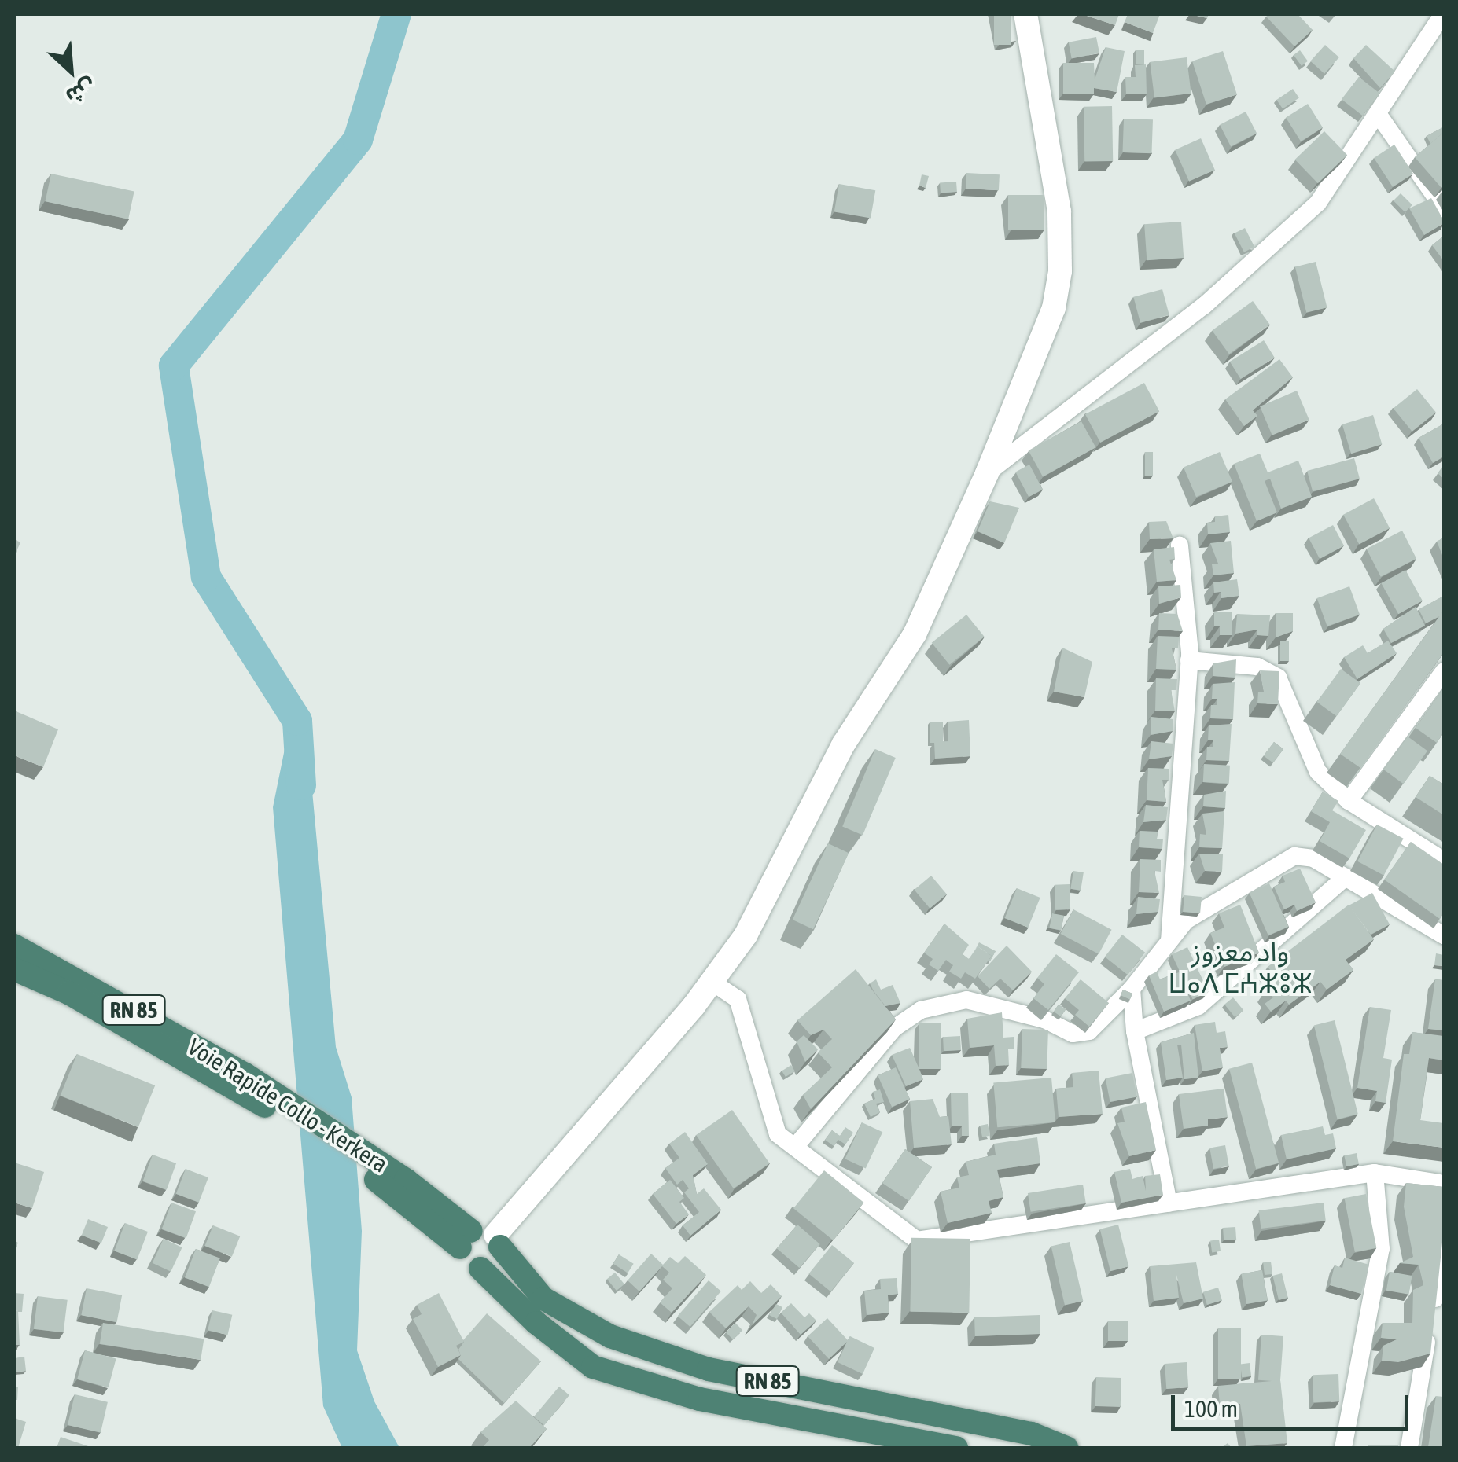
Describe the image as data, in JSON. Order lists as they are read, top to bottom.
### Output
{
  "streets": {
    "highway": ["RN 85", "Voie Rapide Collo - Kerkera"]
  },
  "crossings": [
    ["RN 85", "Voie Rapide Collo - Kerkera"]
  ],
  "districts": ["واد معزوز ⵡⴰⴷ ⵎⵄⵣⵓⵣ"],
  "scale_bar": "100 m",
  "north": "bottom right"
}
